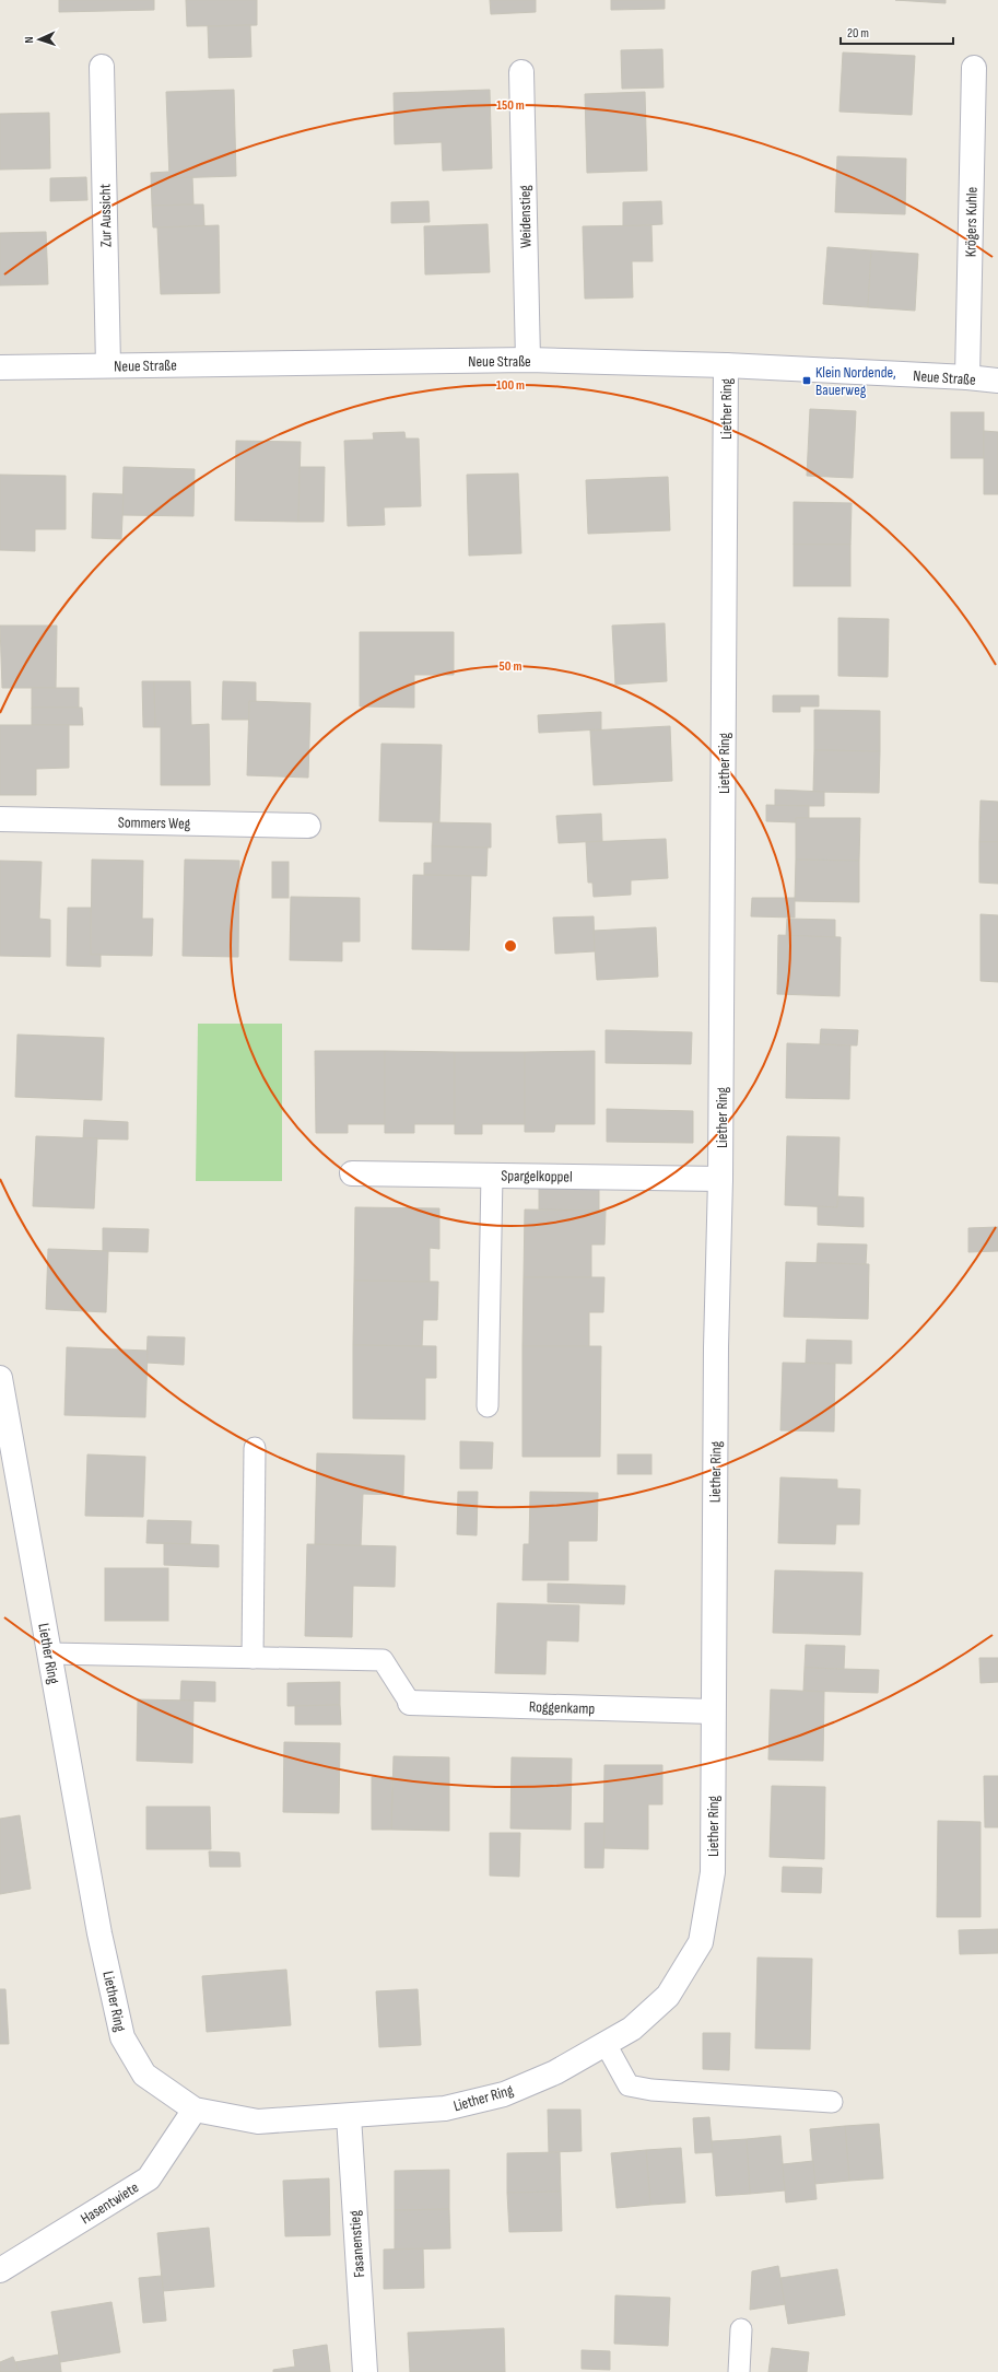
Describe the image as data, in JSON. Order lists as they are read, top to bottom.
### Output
{
  "streets": {
    "street": [
      "Zur Aussicht",
      "Weidenstieg",
      "Krögers Kuhle",
      "Neue Straße",
      "Liether Ring",
      "Sommers Weg",
      "Spargelkoppel",
      "Roggenkamp",
      "Hasentwiete",
      "Fasanenstieg"
    ]
  },
  "crossings": [
    ["Zur Aussicht", "Neue Straße"],
    ["Weidenstieg", "Neue Straße"],
    ["Krögers Kuhle", "Neue Straße"],
    ["Neue Straße", "Liether Ring"],
    ["Liether Ring", "Spargelkoppel"],
    ["Liether Ring", "Roggenkamp"],
    ["Liether Ring", "Hasentwiete"],
    ["Liether Ring", "Fasanenstieg"]
  ],
  "places": {
    "transit": ["Klein Nordende, Bauerweg"]
  },
  "scale_bar": "20 m",
  "north": "left",
  "rings": ["150 m", "100 m", "50 m"]
}
